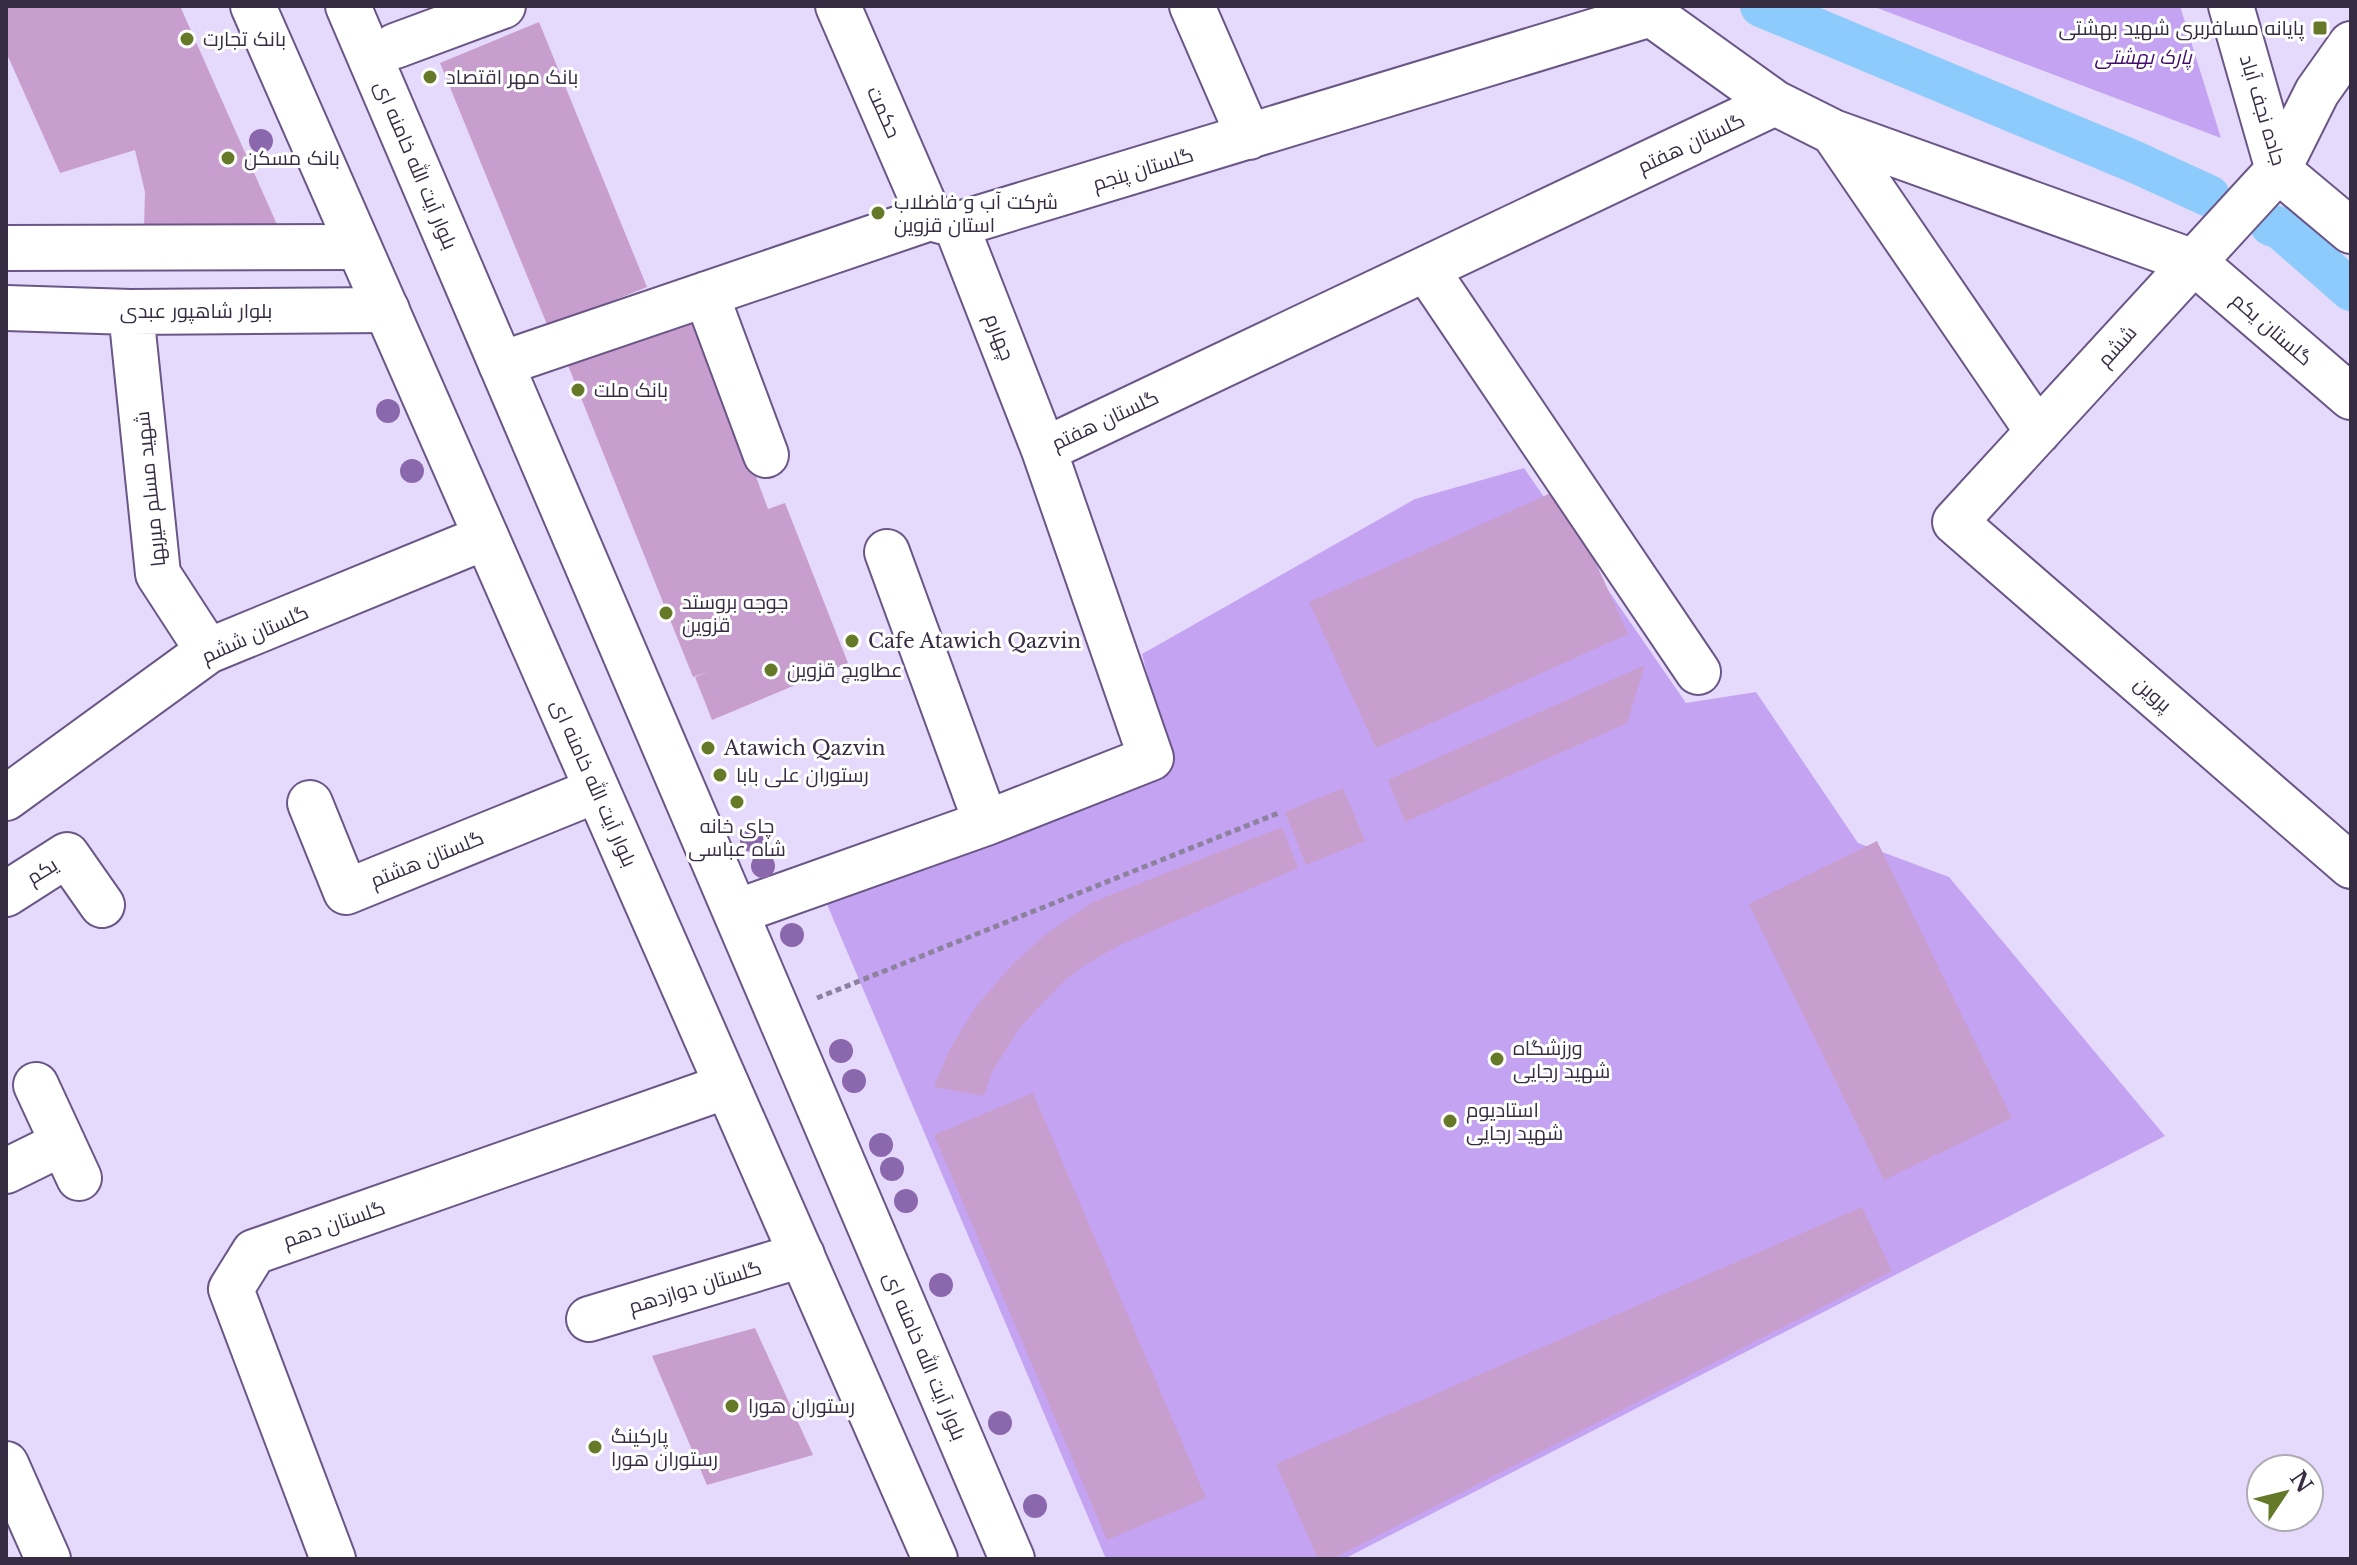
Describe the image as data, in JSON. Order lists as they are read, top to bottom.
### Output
{
  "streets": {
    "street": [
      "جاده نجف آباد",
      "حکمت",
      "گلستان هفتم",
      "بلوار آیت الله خامنه ای",
      "گلستان پنجم",
      "بلوار شاهپور عبدی",
      "گلستان یکم",
      "چهارم",
      "ششم",
      "شهید مسلم میربها",
      "گلستان ششم",
      "پروین",
      "گلستان هشتم",
      "یکم",
      "گلستان دهم",
      "گلستان دوازدهم"
    ]
  },
  "crossings": [
    ["جاده نجف آباد", "ششم"],
    ["حکمت", "گلستان پنجم"],
    ["حکمت", "چهارم"],
    ["گلستان هفتم", "بلوار آیت الله خامنه ای"],
    ["گلستان هفتم", "چهارم"],
    ["بلوار آیت الله خامنه ای", "گلستان پنجم"],
    ["بلوار آیت الله خامنه ای", "بلوار شاهپور عبدی"],
    ["بلوار آیت الله خامنه ای", "گلستان ششم"],
    ["بلوار آیت الله خامنه ای", "گلستان هشتم"],
    ["بلوار آیت الله خامنه ای", "گلستان دهم"],
    ["بلوار آیت الله خامنه ای", "گلستان دوازدهم"],
    ["گلستان پنجم", "چهارم"],
    ["بلوار شاهپور عبدی", "شهید مسلم میربها"],
    ["گلستان یکم", "ششم"],
    ["ششم", "پروین"],
    ["شهید مسلم میربها", "گلستان ششم"]
  ],
  "parks": ["پارک بهشتی"],
  "places": {
    "transit": ["پایانه مسافربری شهید بهشتی"],
    "other": [
      "بانک تجارت",
      "بانک مهر اقتصاد",
      "بانک مسکن",
      "شرکت آب و فاضلاب استان قزوین",
      "بانک ملت",
      "جوجه بروستد قزوین",
      "Cafe Atawich Qazvin",
      "عطاویچ قزوین",
      "Atawich Qazvin",
      "رستوران علی بابا",
      "چای خانه شاه عباسی",
      "ورزشگاه شهید رجایی",
      "استادیوم شهید رجایی",
      "رستوران هورا",
      "پارکینگ رستوران هورا"
    ]
  },
  "north": "top right"
}
